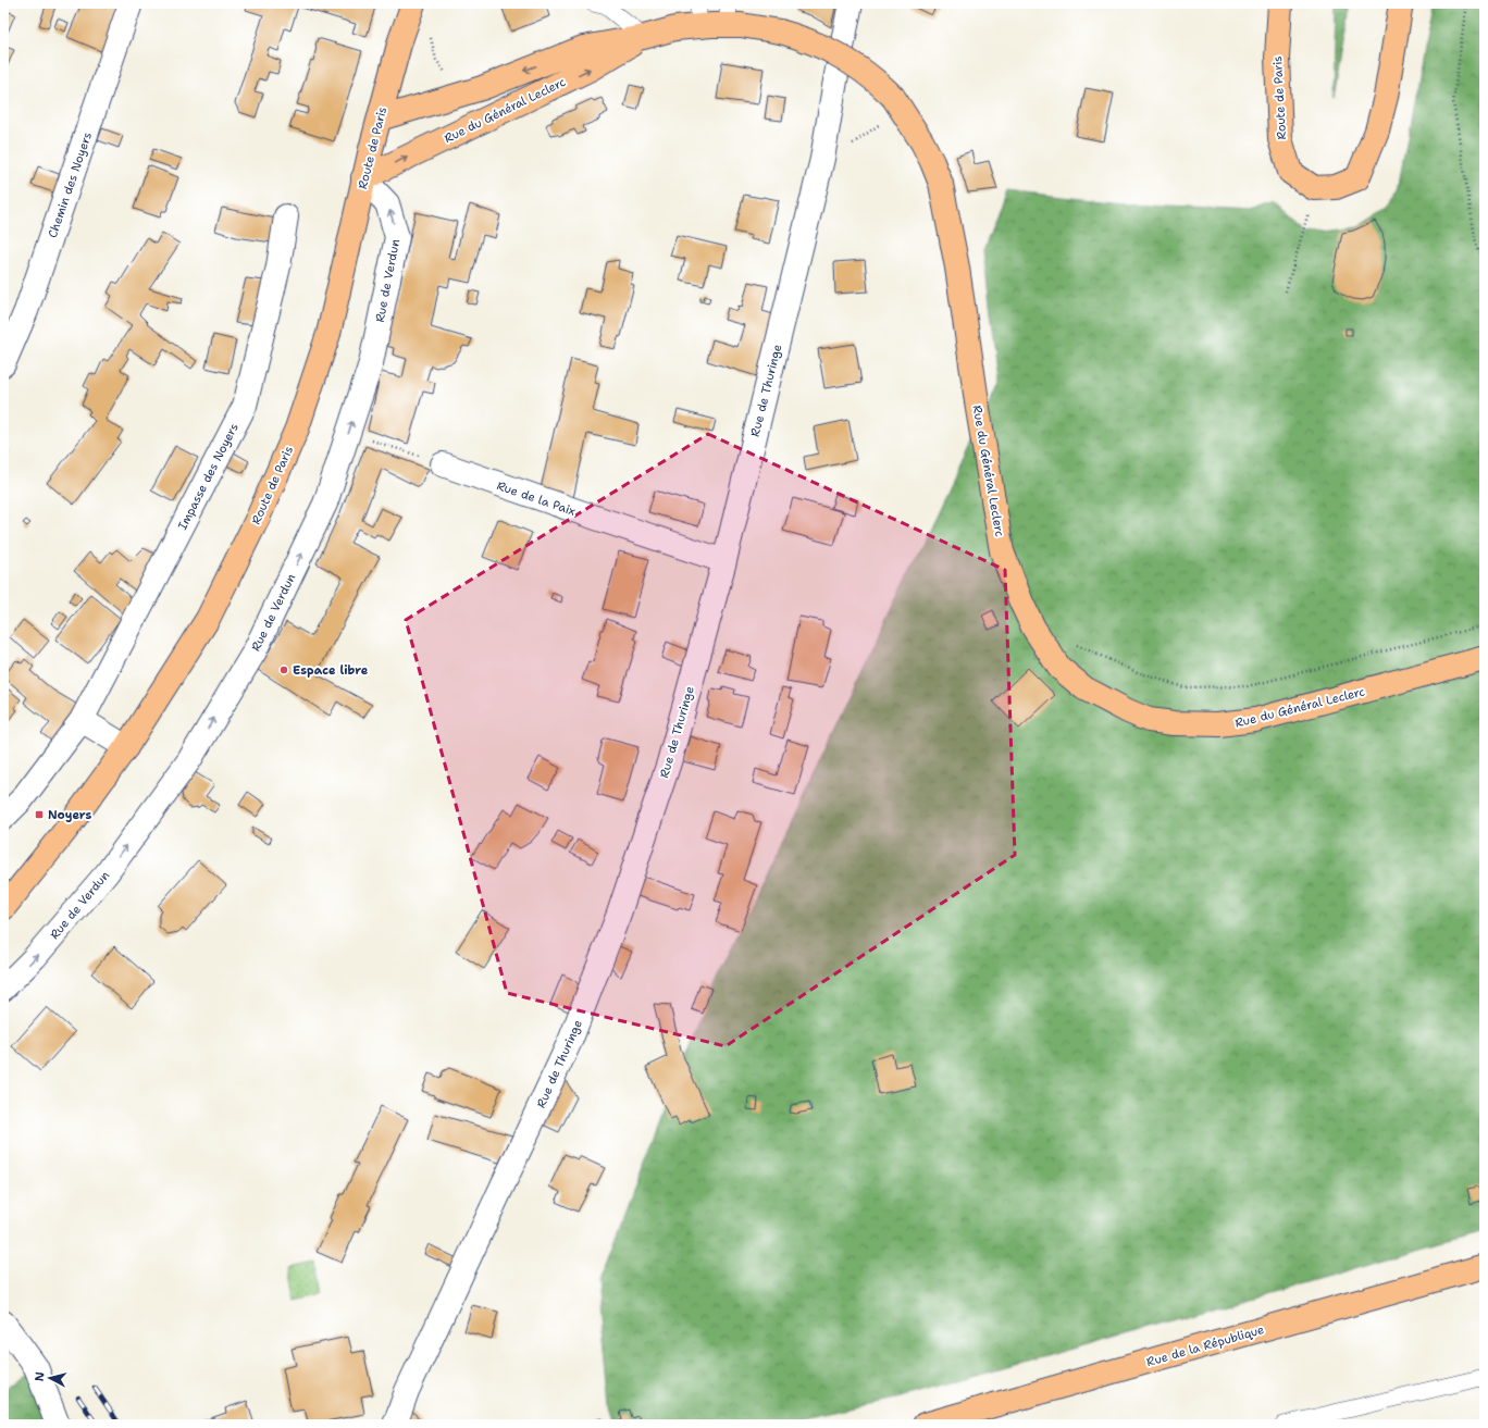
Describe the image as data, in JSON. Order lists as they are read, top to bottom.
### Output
{
  "streets": {
    "main road": ["Route de Paris", "Rue du Général Leclerc", "Rue de la République"],
    "street": [
      "Chemin des Noyers",
      "Rue de Verdun",
      "Rue de Thuringe",
      "Impasse des Noyers",
      "Rue de la Paix"
    ]
  },
  "crossings": [
    ["Route de Paris", "Rue du Général Leclerc"],
    ["Route de Paris", "Rue de Verdun"],
    ["Rue du Général Leclerc", "Rue de Verdun"],
    ["Rue de Thuringe", "Rue de la Paix"]
  ],
  "one_way": ["Rue de Verdun"],
  "places": {
    "other": ["Espace libre"],
    "transit": ["Noyers"]
  },
  "north": "left"
}
